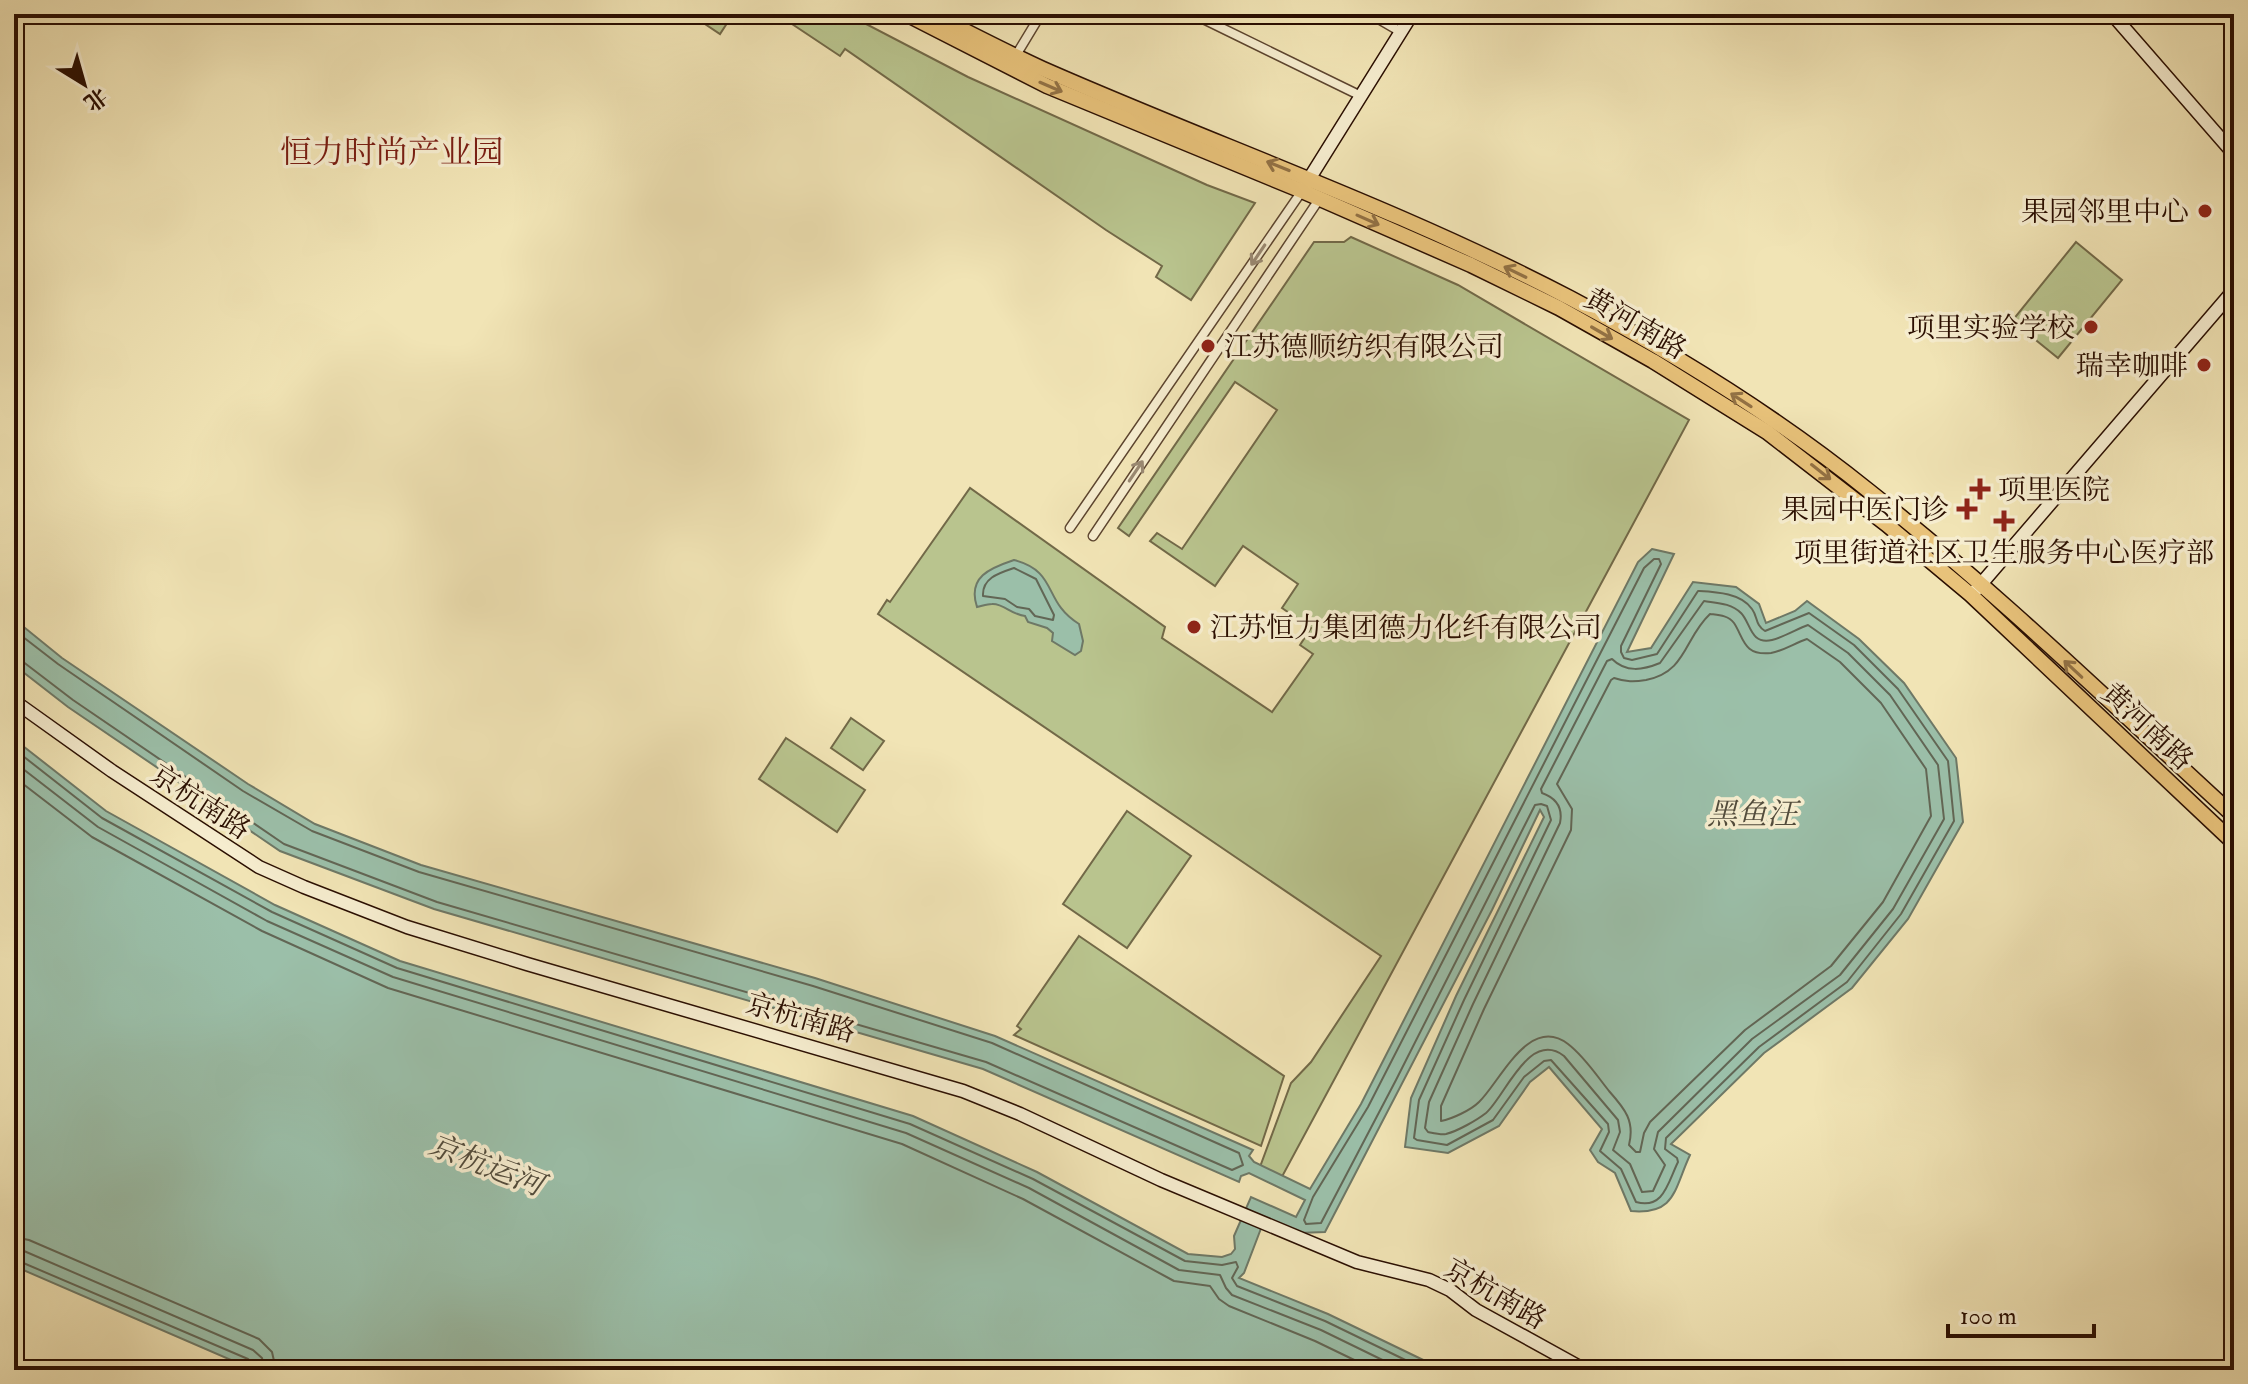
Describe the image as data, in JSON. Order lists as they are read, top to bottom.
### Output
{
  "streets": {
    "main road": ["黄河南路"],
    "street": ["京杭南路"]
  },
  "districts": ["恒力时尚产业园"],
  "water": ["黑鱼汪", "京杭运河"],
  "places": {
    "other": [
      "果园邻里中心",
      "项里实验学校",
      "江苏德顺纺织有限公司",
      "瑞幸咖啡",
      "江苏恒力集团德力化纤有限公司"
    ],
    "health": ["项里医院", "果园中医门诊", "项里街道社区卫生服务中心医疗部"]
  },
  "scale_bar": "100 m",
  "north": "bottom right"
}
